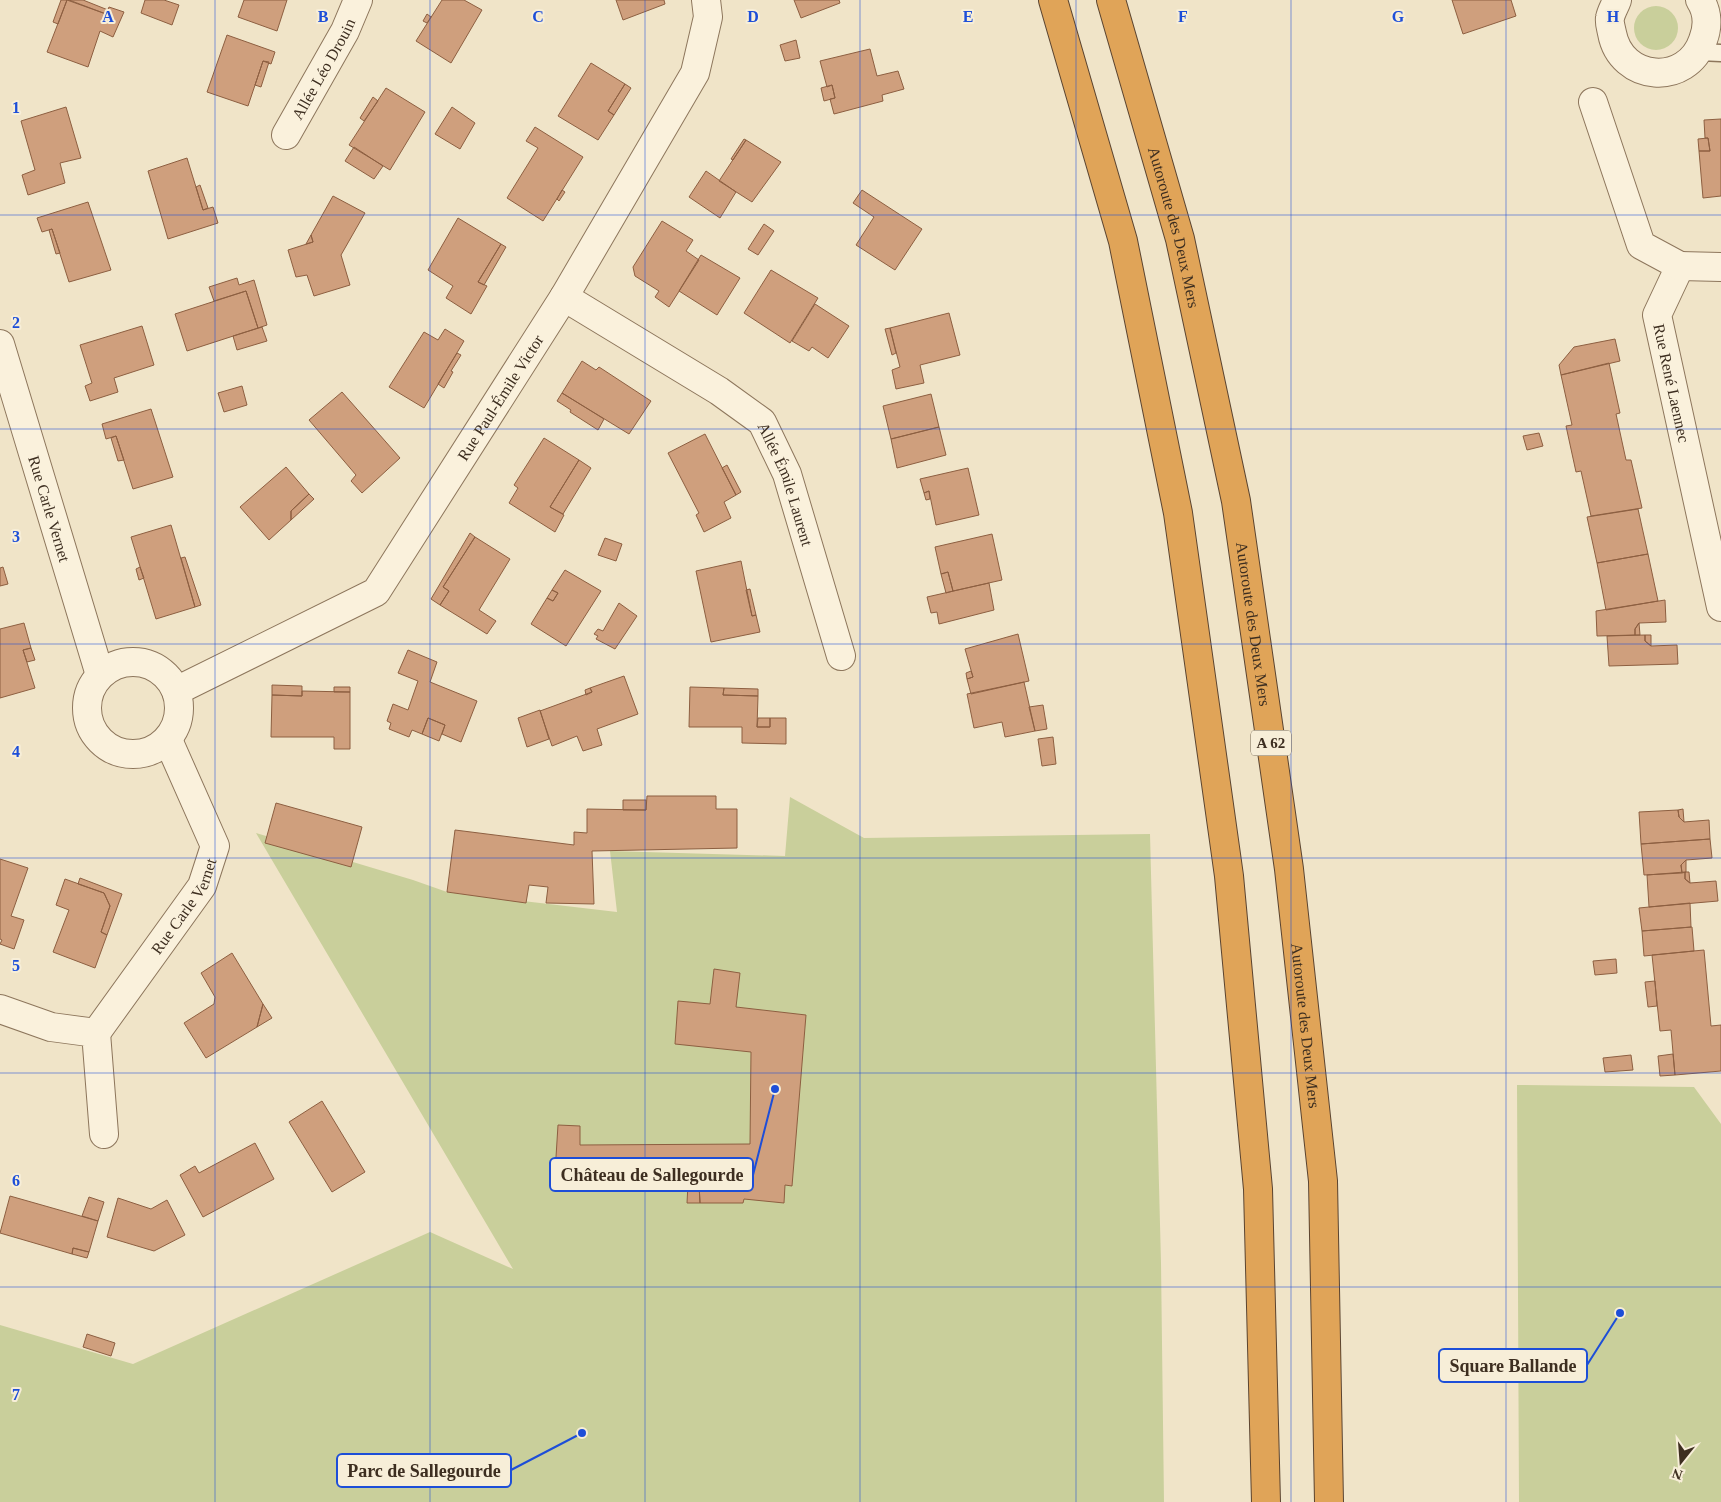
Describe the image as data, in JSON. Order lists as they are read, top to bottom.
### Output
{
  "streets": {
    "highway": ["Autoroute des Deux Mers", "A 62"],
    "street": [
      "Allée Léo Drouin",
      "Rue René Laennec",
      "Rue Paul-Émile Victor",
      "Allée Émile Laurent",
      "Rue Carle Vernet"
    ]
  },
  "crossings": [
    ["Rue Paul-Émile Victor", "Allée Émile Laurent"],
    ["Rue Paul-Émile Victor", "Rue Carle Vernet"]
  ],
  "places": ["Château de Sallegourde", "Square Ballande", "Parc de Sallegourde"],
  "north": "bottom",
  "grid": {
    "columns": [
      "A",
      "B",
      "C",
      "D",
      "E",
      "F",
      "G",
      "H"
    ],
    "rows": [
      "1",
      "2",
      "3",
      "4",
      "5",
      "6",
      "7"
    ]
  }
}
